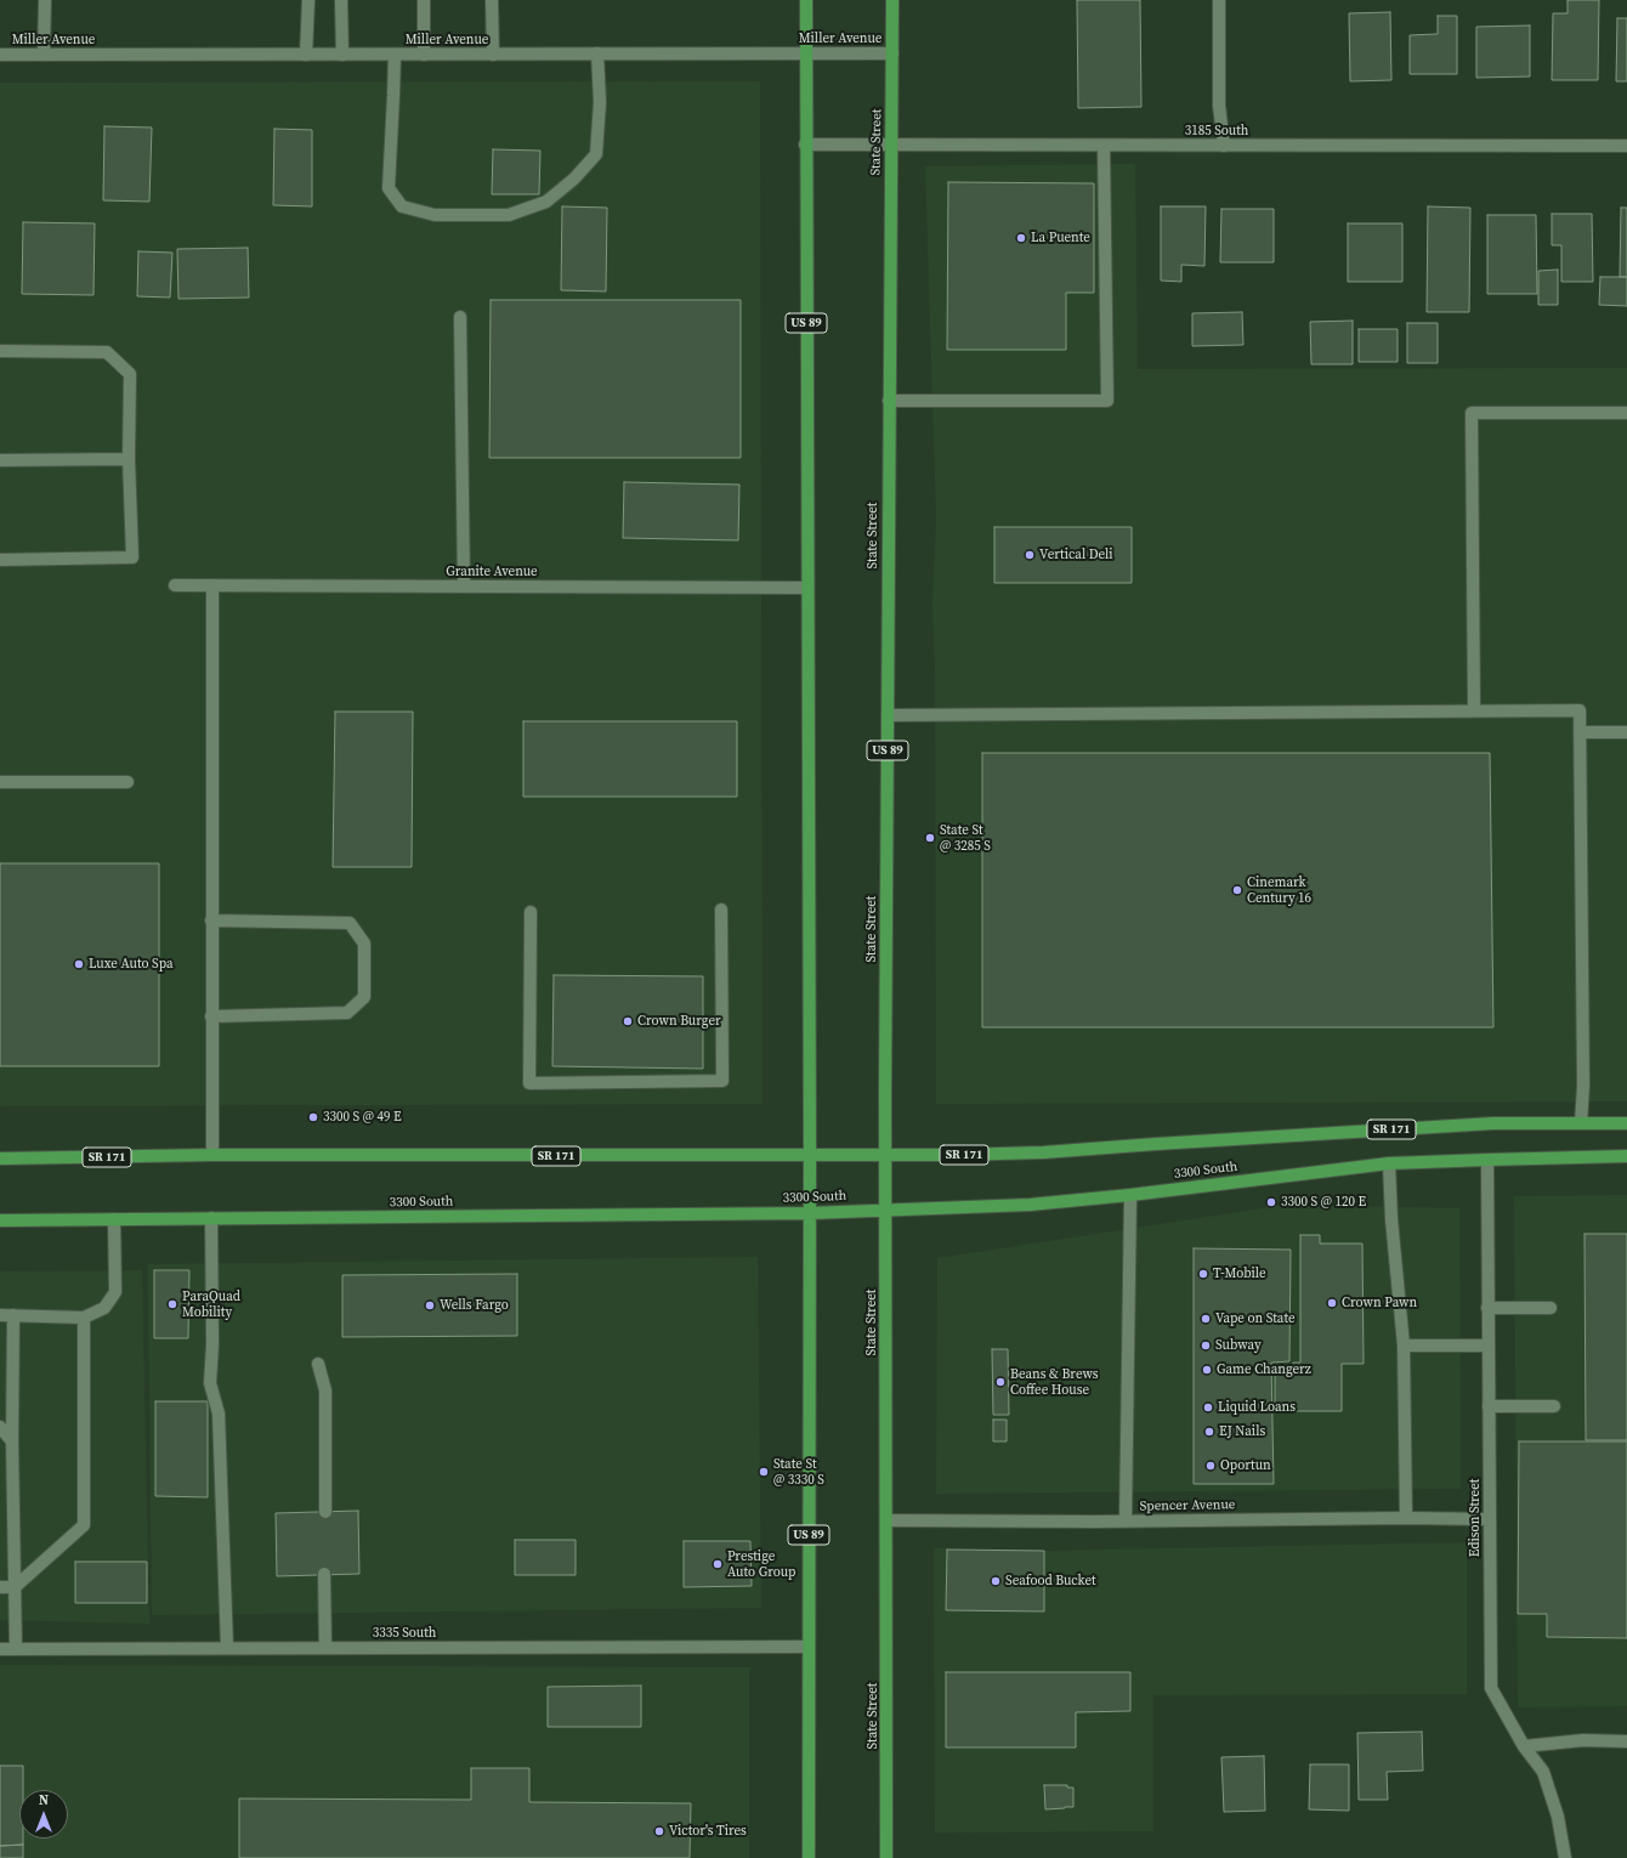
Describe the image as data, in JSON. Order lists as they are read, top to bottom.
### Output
{
  "streets": {
    "main road": [
      "State Street",
      "US 89",
      "SR 171",
      "3300 South"
    ],
    "street": [
      "Miller Avenue",
      "3185 South",
      "Granite Avenue",
      "Spencer Avenue",
      "Edison Street",
      "3335 South"
    ]
  },
  "crossings": [
    ["Miller Avenue", "State Street"],
    ["Miller Avenue", "US 89"],
    ["3185 South", "State Street"],
    ["3185 South", "US 89"],
    ["State Street", "SR 171"],
    ["State Street", "3300 South"],
    ["State Street", "Spencer Avenue"],
    ["US 89", "Granite Avenue"],
    ["US 89", "SR 171"],
    ["US 89", "3300 South"],
    ["US 89", "3335 South"],
    ["3300 South", "Edison Street"],
    ["Spencer Avenue", "Edison Street"]
  ],
  "places": [
    "La Puente",
    "Vertical Deli",
    "State St @ 3285 S",
    "Cinemark Century 16",
    "Luxe Auto Spa",
    "Crown Burger",
    "3300 S @ 49 E",
    "3300 S @ 120 E",
    "T-Mobile",
    "Crown Pawn",
    "ParaQuad Mobility",
    "Wells Fargo",
    "Vape on State",
    "Subway",
    "Game Changerz",
    "Beans & Brews Coffee House",
    "Liquid Loans",
    "EJ Nails",
    "Oportun",
    "State St @ 3330 S",
    "Prestige Auto Group",
    "Seafood Bucket",
    "Victor's Tires"
  ],
  "north": "top"
}
